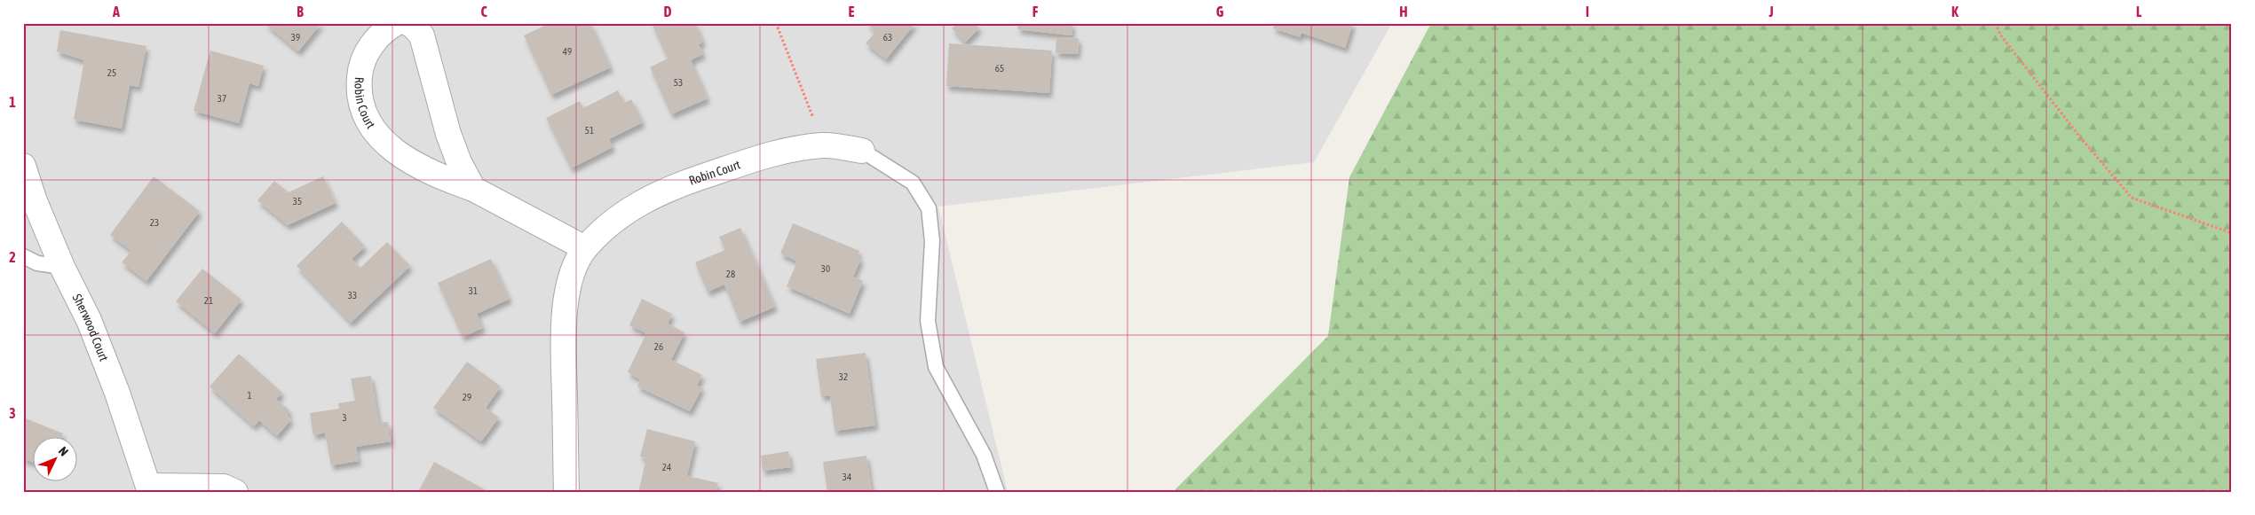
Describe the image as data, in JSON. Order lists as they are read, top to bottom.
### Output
{
  "streets": {
    "street": ["Robin Court", "Sherwood Court"]
  },
  "house_numbers": [
    "39",
    "63",
    "49",
    "65",
    "25",
    "53",
    "37",
    "51",
    "35",
    "23",
    "30",
    "28",
    "31",
    "33",
    "21",
    "26",
    "32",
    "1",
    "29",
    "3",
    "24",
    "34"
  ],
  "north": "top right",
  "grid": {
    "columns": [
      "A",
      "B",
      "C",
      "D",
      "E",
      "F",
      "G",
      "H",
      "I",
      "J",
      "K",
      "L"
    ],
    "rows": ["1", "2", "3"]
  }
}
